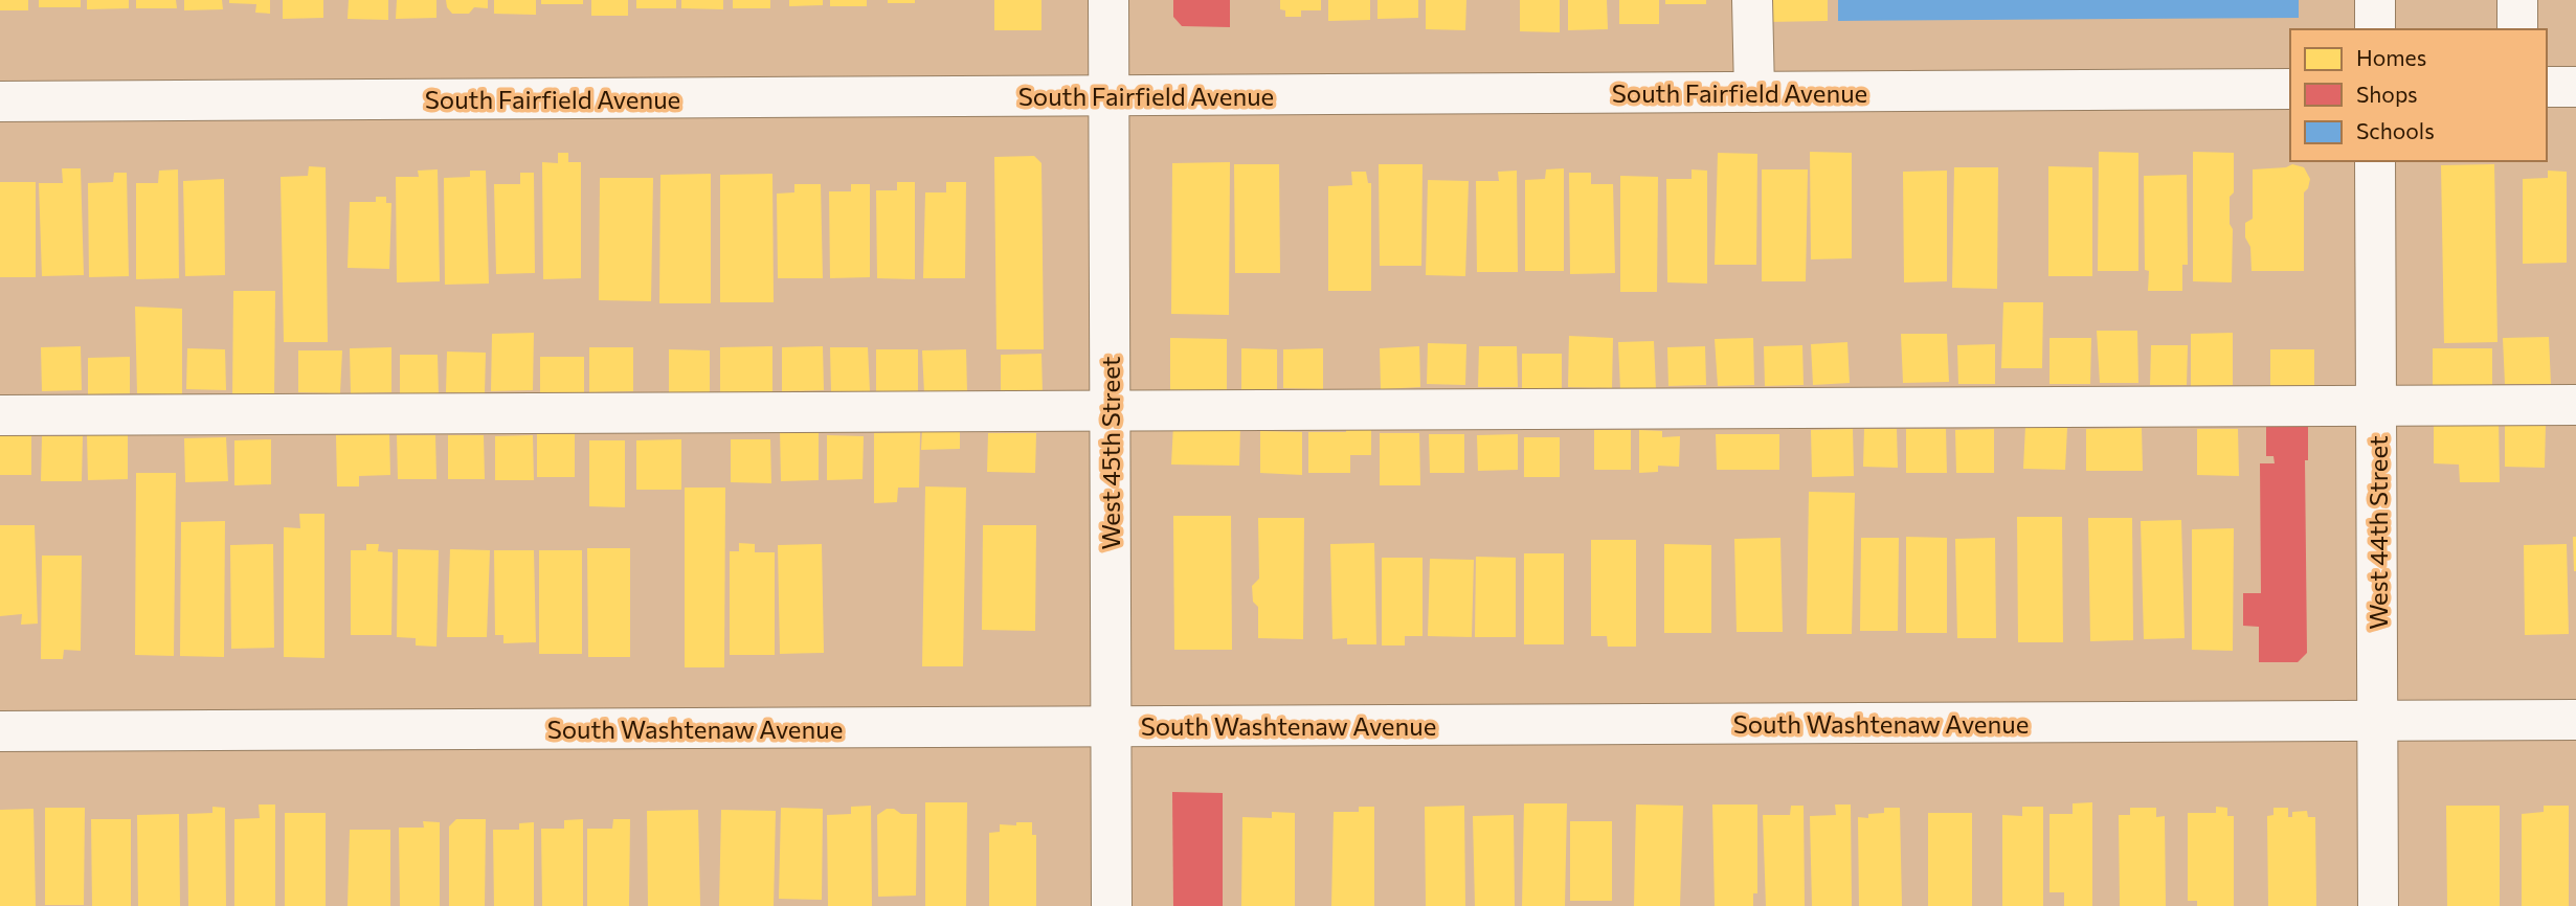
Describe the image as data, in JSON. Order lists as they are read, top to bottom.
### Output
{
  "streets": {
    "street": [
      "South Fairfield Avenue",
      "West 45th Street",
      "West 44th Street",
      "South Washtenaw Avenue"
    ]
  },
  "crossings": [
    ["South Fairfield Avenue", "West 45th Street"],
    ["West 45th Street", "South Washtenaw Avenue"],
    ["West 44th Street", "South Washtenaw Avenue"]
  ],
  "legend": ["Homes", "Shops", "Schools"]
}
